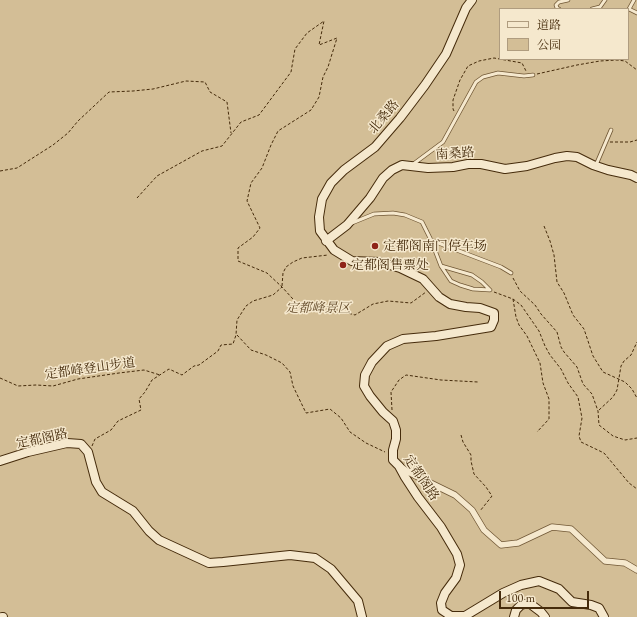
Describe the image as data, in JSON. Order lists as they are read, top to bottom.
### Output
{
  "streets": {
    "street": ["北桑路", "南桑路", "定都阁路"],
    "path": ["定都峰登山步道"]
  },
  "crossings": [
    ["北桑路", "南桑路"]
  ],
  "parks": ["定都峰景区"],
  "places": ["定都阁南门停车场", "定都阁售票处"],
  "legend": ["道路", "公园"],
  "scale_bar": "100 m"
}
